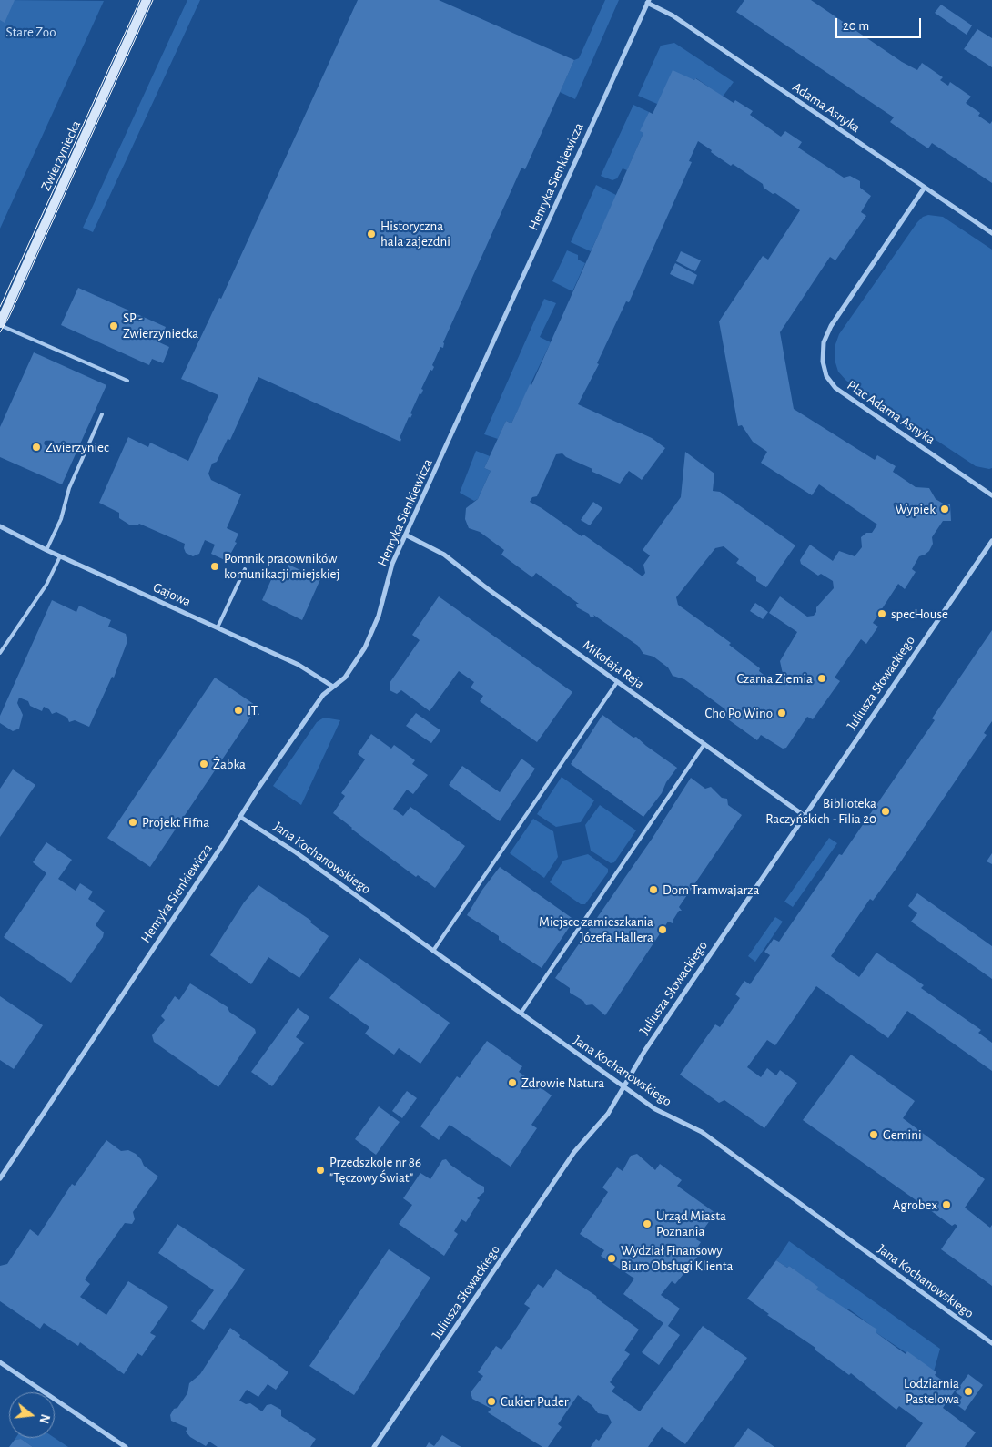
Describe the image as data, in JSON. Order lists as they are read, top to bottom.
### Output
{
  "streets": {
    "street": [
      "Adama Asnyka",
      "Zwierzyniecka",
      "Henryka Sienkiewicza",
      "Plac Adama Asnyka",
      "Gajowa",
      "Mikołaja Reja",
      "Juliusza Słowackiego",
      "Jana Kochanowskiego"
    ]
  },
  "crossings": [
    ["Adama Asnyka", "Henryka Sienkiewicza"],
    ["Adama Asnyka", "Plac Adama Asnyka"],
    ["Henryka Sienkiewicza", "Gajowa"],
    ["Henryka Sienkiewicza", "Mikołaja Reja"],
    ["Henryka Sienkiewicza", "Jana Kochanowskiego"],
    ["Mikołaja Reja", "Juliusza Słowackiego"],
    ["Juliusza Słowackiego", "Jana Kochanowskiego"]
  ],
  "parks": ["Stare Zoo"],
  "places": [
    "Historyczna hala zajezdni",
    "SP - Zwierzyniecka",
    "Zwierzyniec",
    "Wypiek",
    "Pomnik pracowników komunikacji miejskiej",
    "specHouse",
    "Czarna Ziemia",
    "IT.",
    "Cho Po Wino",
    "Żabka",
    "Biblioteka Raczyńskich - Filia 20",
    "Projekt Fifna",
    "Dom Tramwajarza",
    "Miejsce zamieszkania Józefa Hallera",
    "Zdrowie Natura",
    "Gemini",
    "Przedszkole nr 86 \"Tęczowy Świat\"",
    "Agrobex",
    "Urząd Miasta Poznania",
    "Wydział Finansowy Biuro Obsługi Klienta",
    "Lodziarnia Pastelowa",
    "Cukier Puder"
  ],
  "scale_bar": "20 m",
  "north": "right"
}
